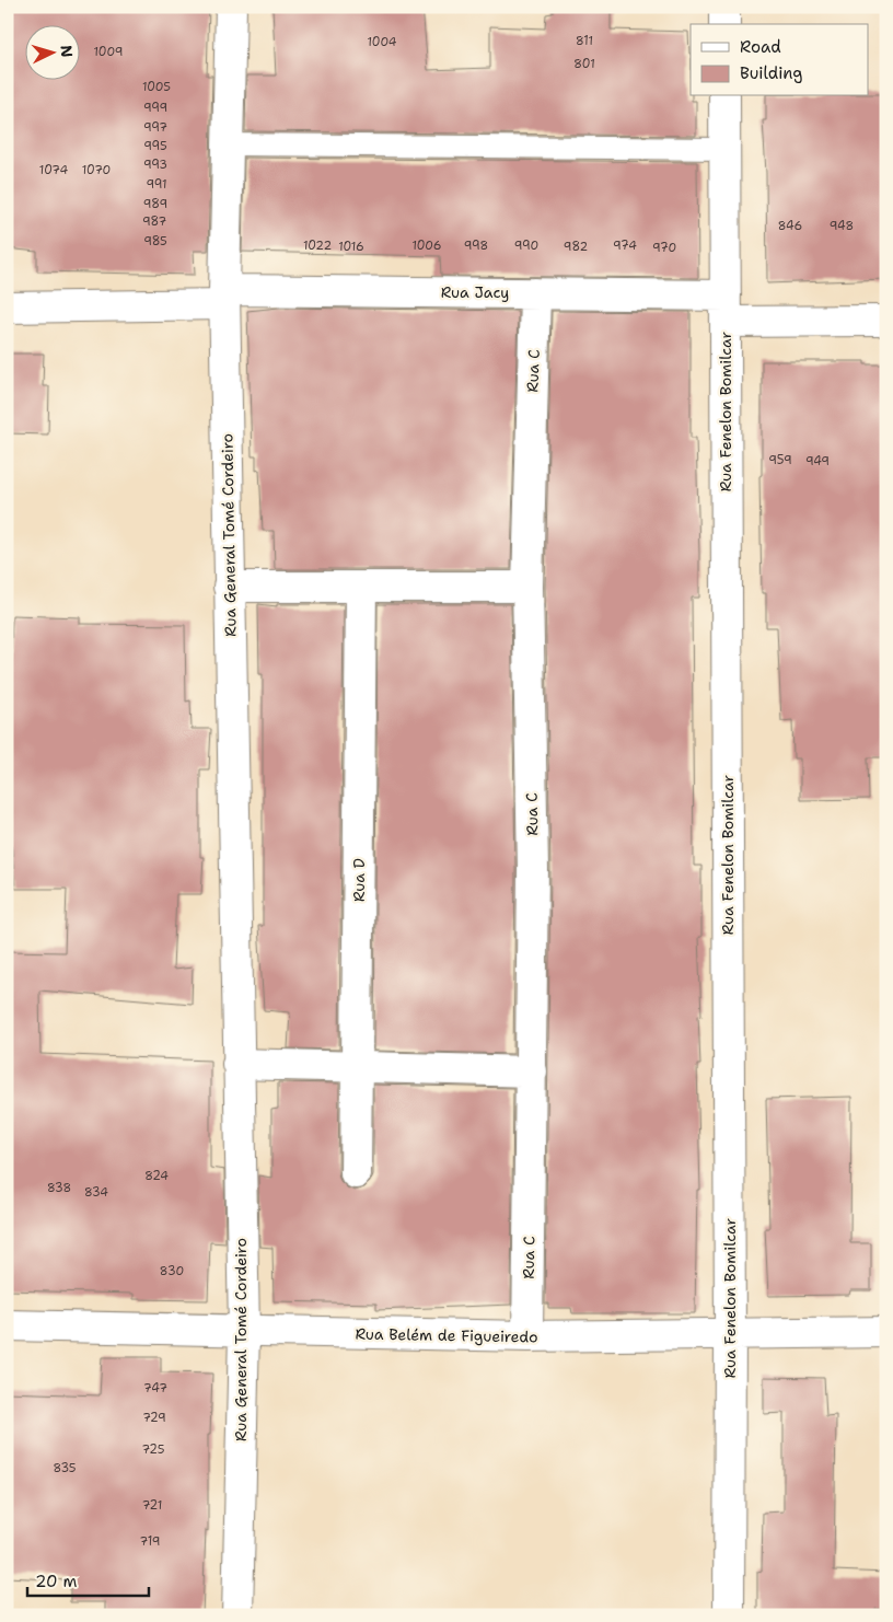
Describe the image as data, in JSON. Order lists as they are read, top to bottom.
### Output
{
  "streets": {
    "street": [
      "Rua Jacy",
      "Rua C",
      "Rua Fenelon Bomilcar",
      "Rua General Tomé Cordeiro",
      "Rua D",
      "Rua Belém de Figueiredo"
    ]
  },
  "crossings": [
    ["Rua Jacy", "Rua C"],
    ["Rua Jacy", "Rua Fenelon Bomilcar"],
    ["Rua Jacy", "Rua General Tomé Cordeiro"],
    ["Rua C", "Rua Belém de Figueiredo"],
    ["Rua Fenelon Bomilcar", "Rua Belém de Figueiredo"],
    ["Rua General Tomé Cordeiro", "Rua Belém de Figueiredo"]
  ],
  "house_numbers": [
    "811",
    "1004",
    "1009",
    "801",
    "1005",
    "999",
    "997",
    "995",
    "993",
    "1074",
    "1070",
    "991",
    "989",
    "987",
    "846",
    "948",
    "985",
    "1022",
    "1006",
    "998",
    "990",
    "974",
    "1016",
    "982",
    "970",
    "959",
    "949",
    "824",
    "838",
    "834",
    "830",
    "747",
    "729",
    "725",
    "835",
    "721",
    "719"
  ],
  "legend": ["Road", "Building"],
  "scale_bar": "20 m",
  "north": "right"
}
